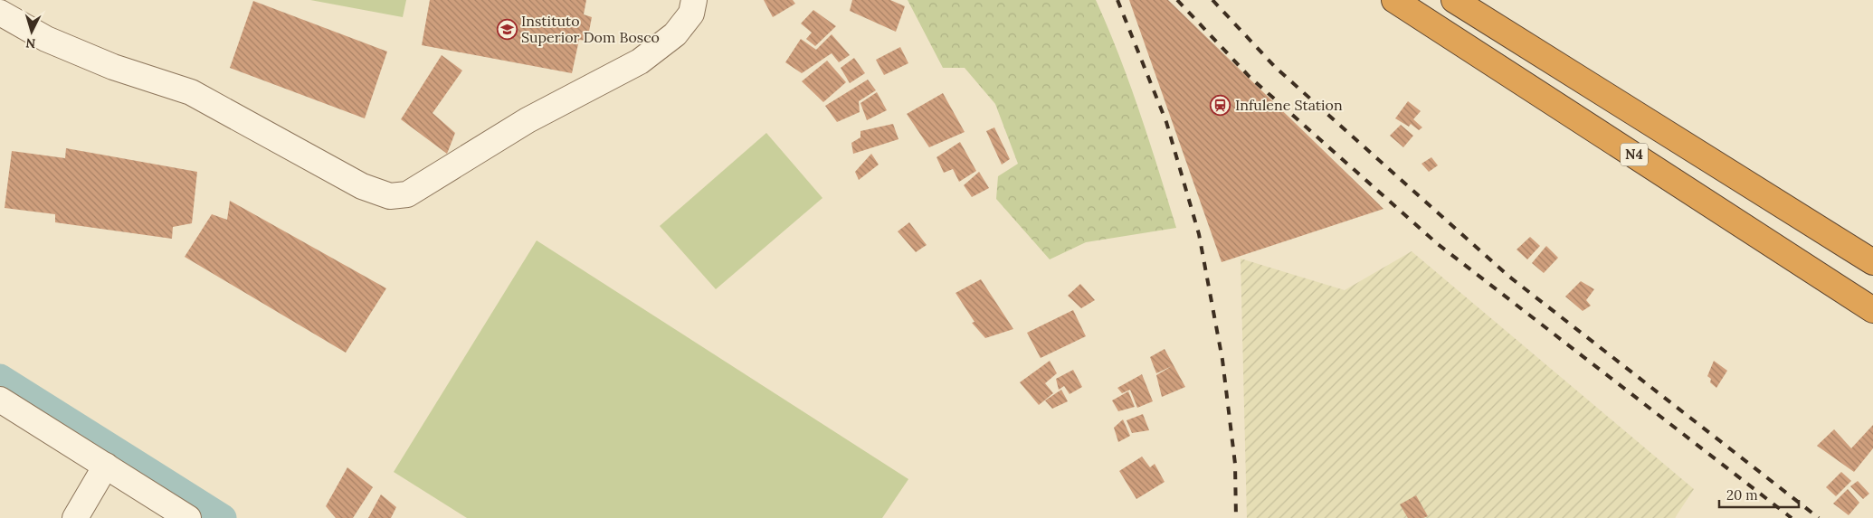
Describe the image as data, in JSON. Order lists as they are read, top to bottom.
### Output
{
  "streets": {
    "highway": ["N4"]
  },
  "places": {
    "school or university": ["Instituto Superior Dom Bosco"],
    "station": ["Infulene Station"]
  },
  "scale_bar": "20 m",
  "north": "bottom"
}
